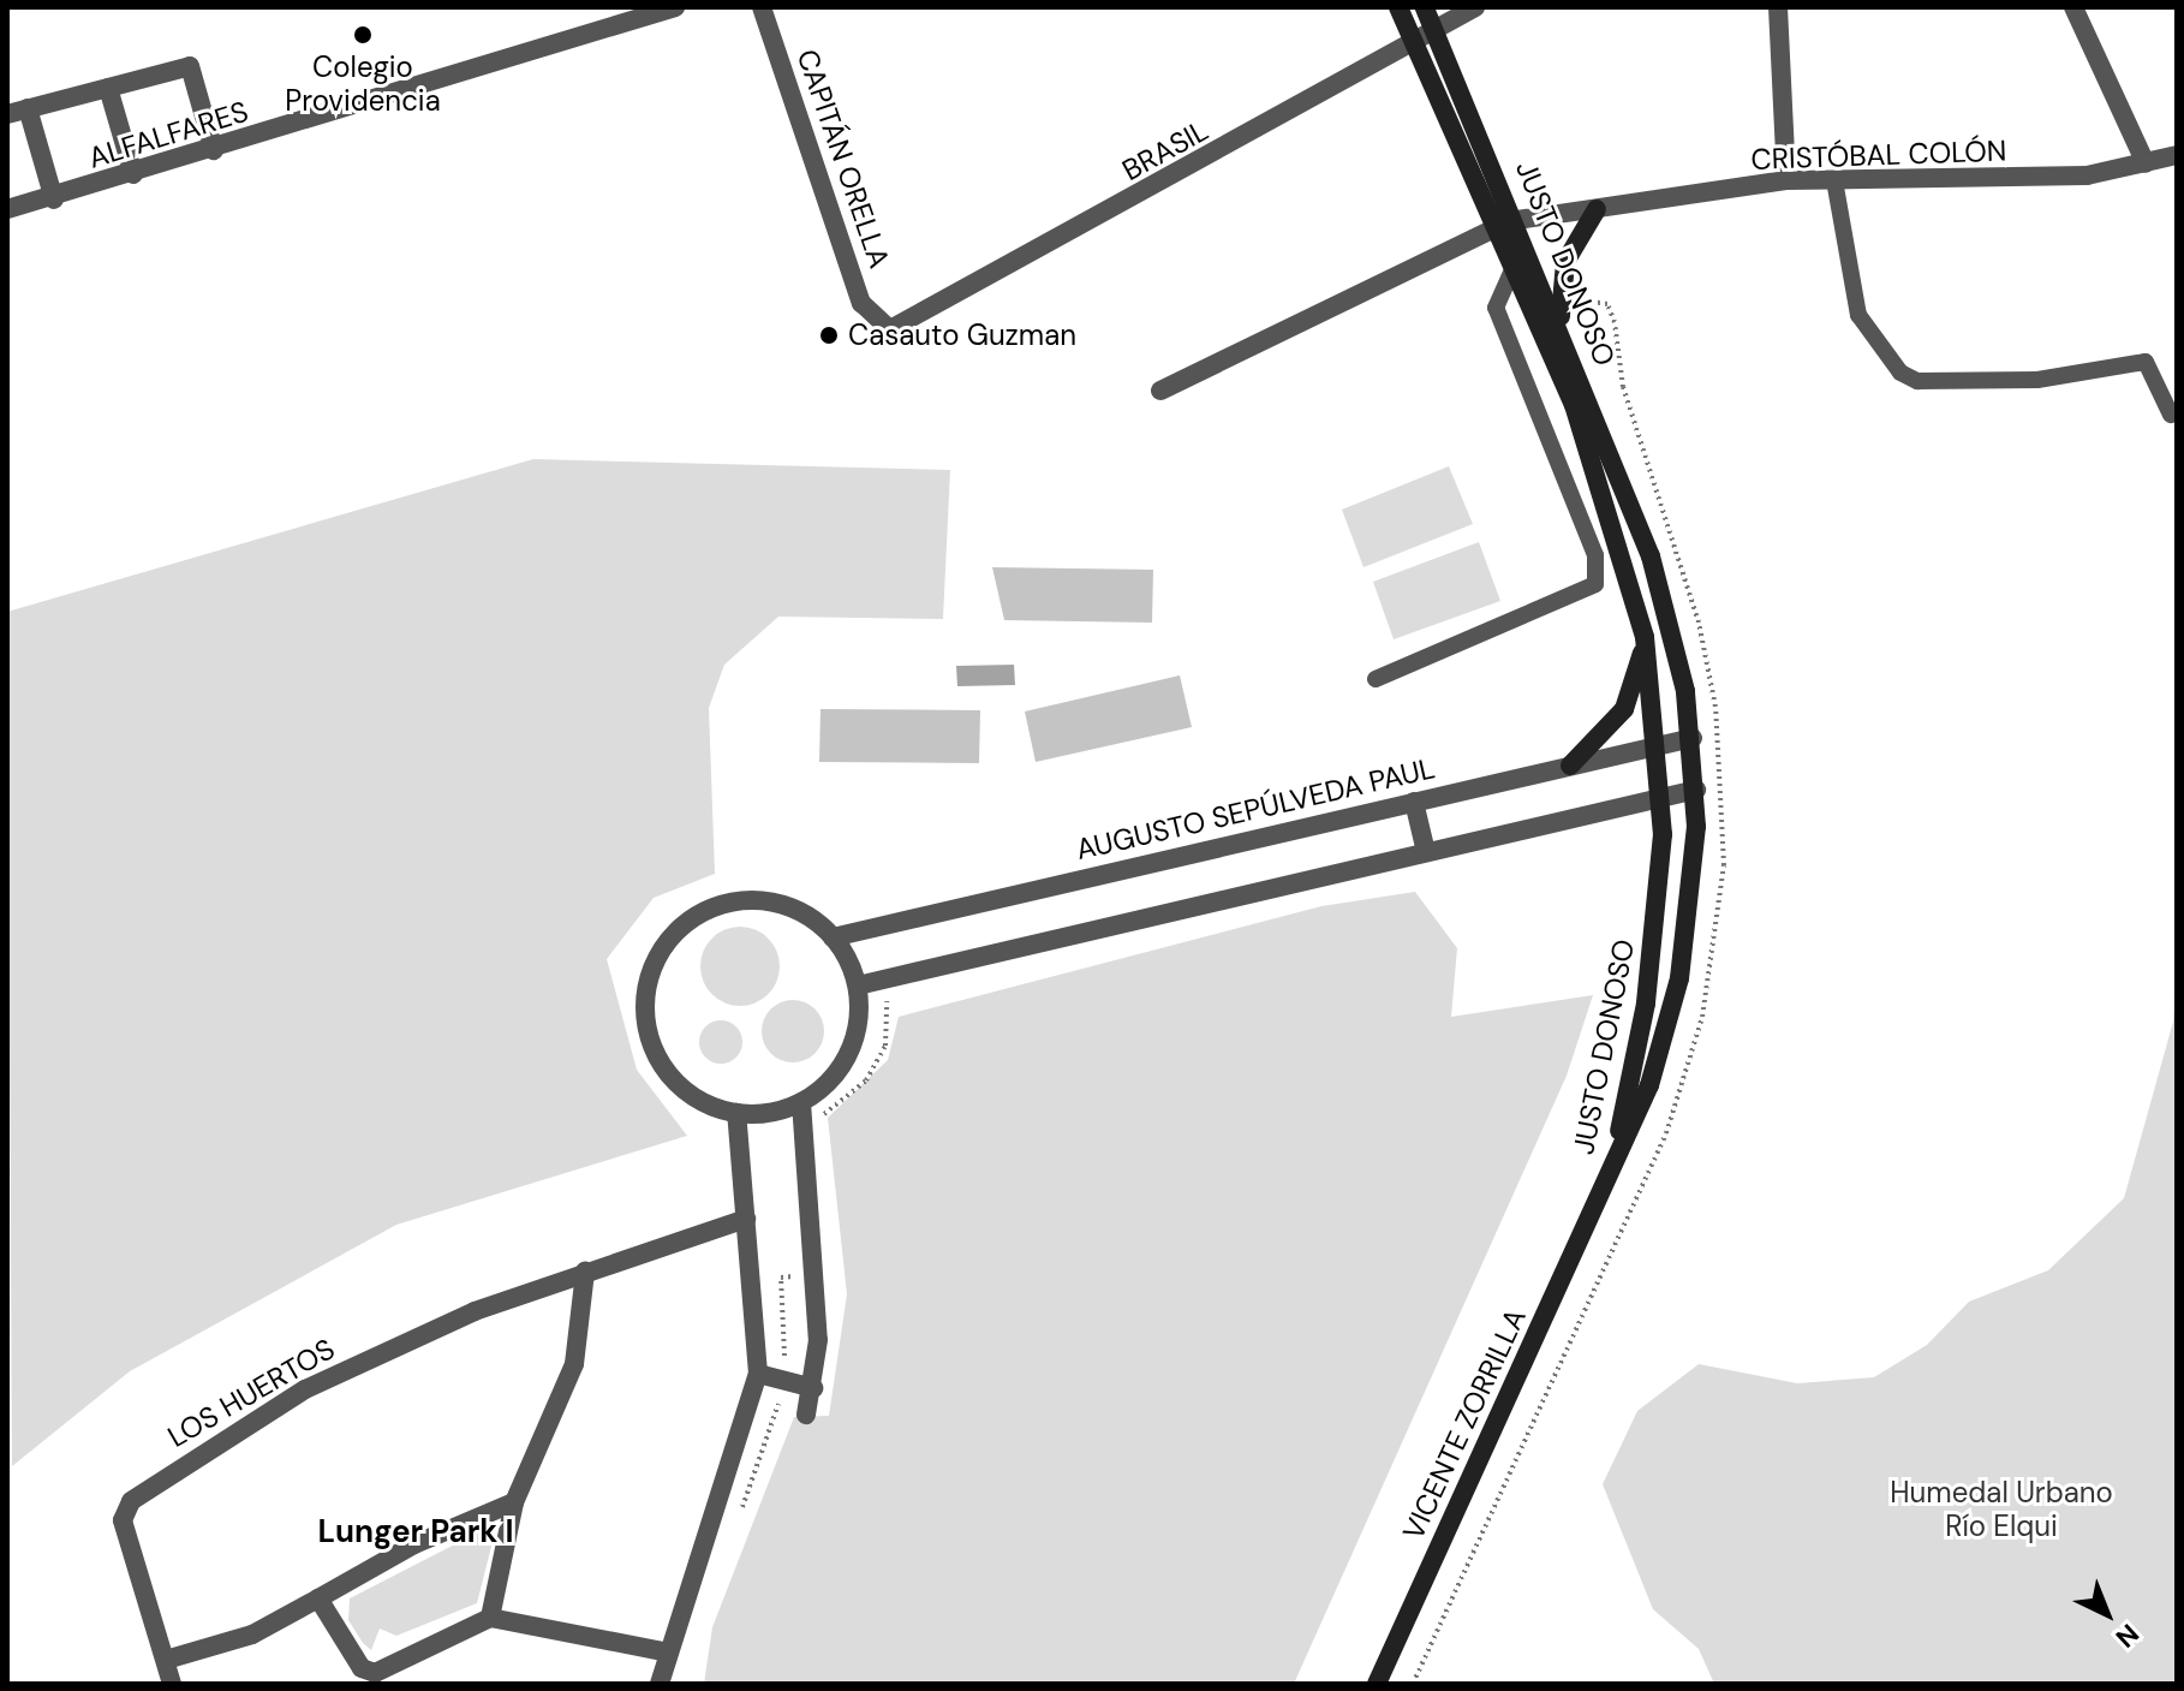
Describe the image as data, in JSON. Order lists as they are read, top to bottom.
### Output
{
  "streets": {
    "main road": ["JUSTO DONOSO", "VICENTE ZORRILLA"],
    "street": [
      "ALFALFARES",
      "BRASIL",
      "CRISTÓBAL COLÓN",
      "CAPITÁN ORELLA",
      "AUGUSTO SEPÚLVEDA PAUL",
      "LOS HUERTOS"
    ]
  },
  "crossings": [
    ["BRASIL", "CAPITÁN ORELLA"],
    ["BRASIL", "JUSTO DONOSO"],
    ["CRISTÓBAL COLÓN", "JUSTO DONOSO"],
    ["JUSTO DONOSO", "AUGUSTO SEPÚLVEDA PAUL"],
    ["JUSTO DONOSO", "VICENTE ZORRILLA"]
  ],
  "districts": ["Lunger Park I"],
  "parks": ["Humedal Urbano Río Elqui"],
  "places": ["Colegio Providencia", "Casauto Guzman"],
  "north": "bottom right"
}
